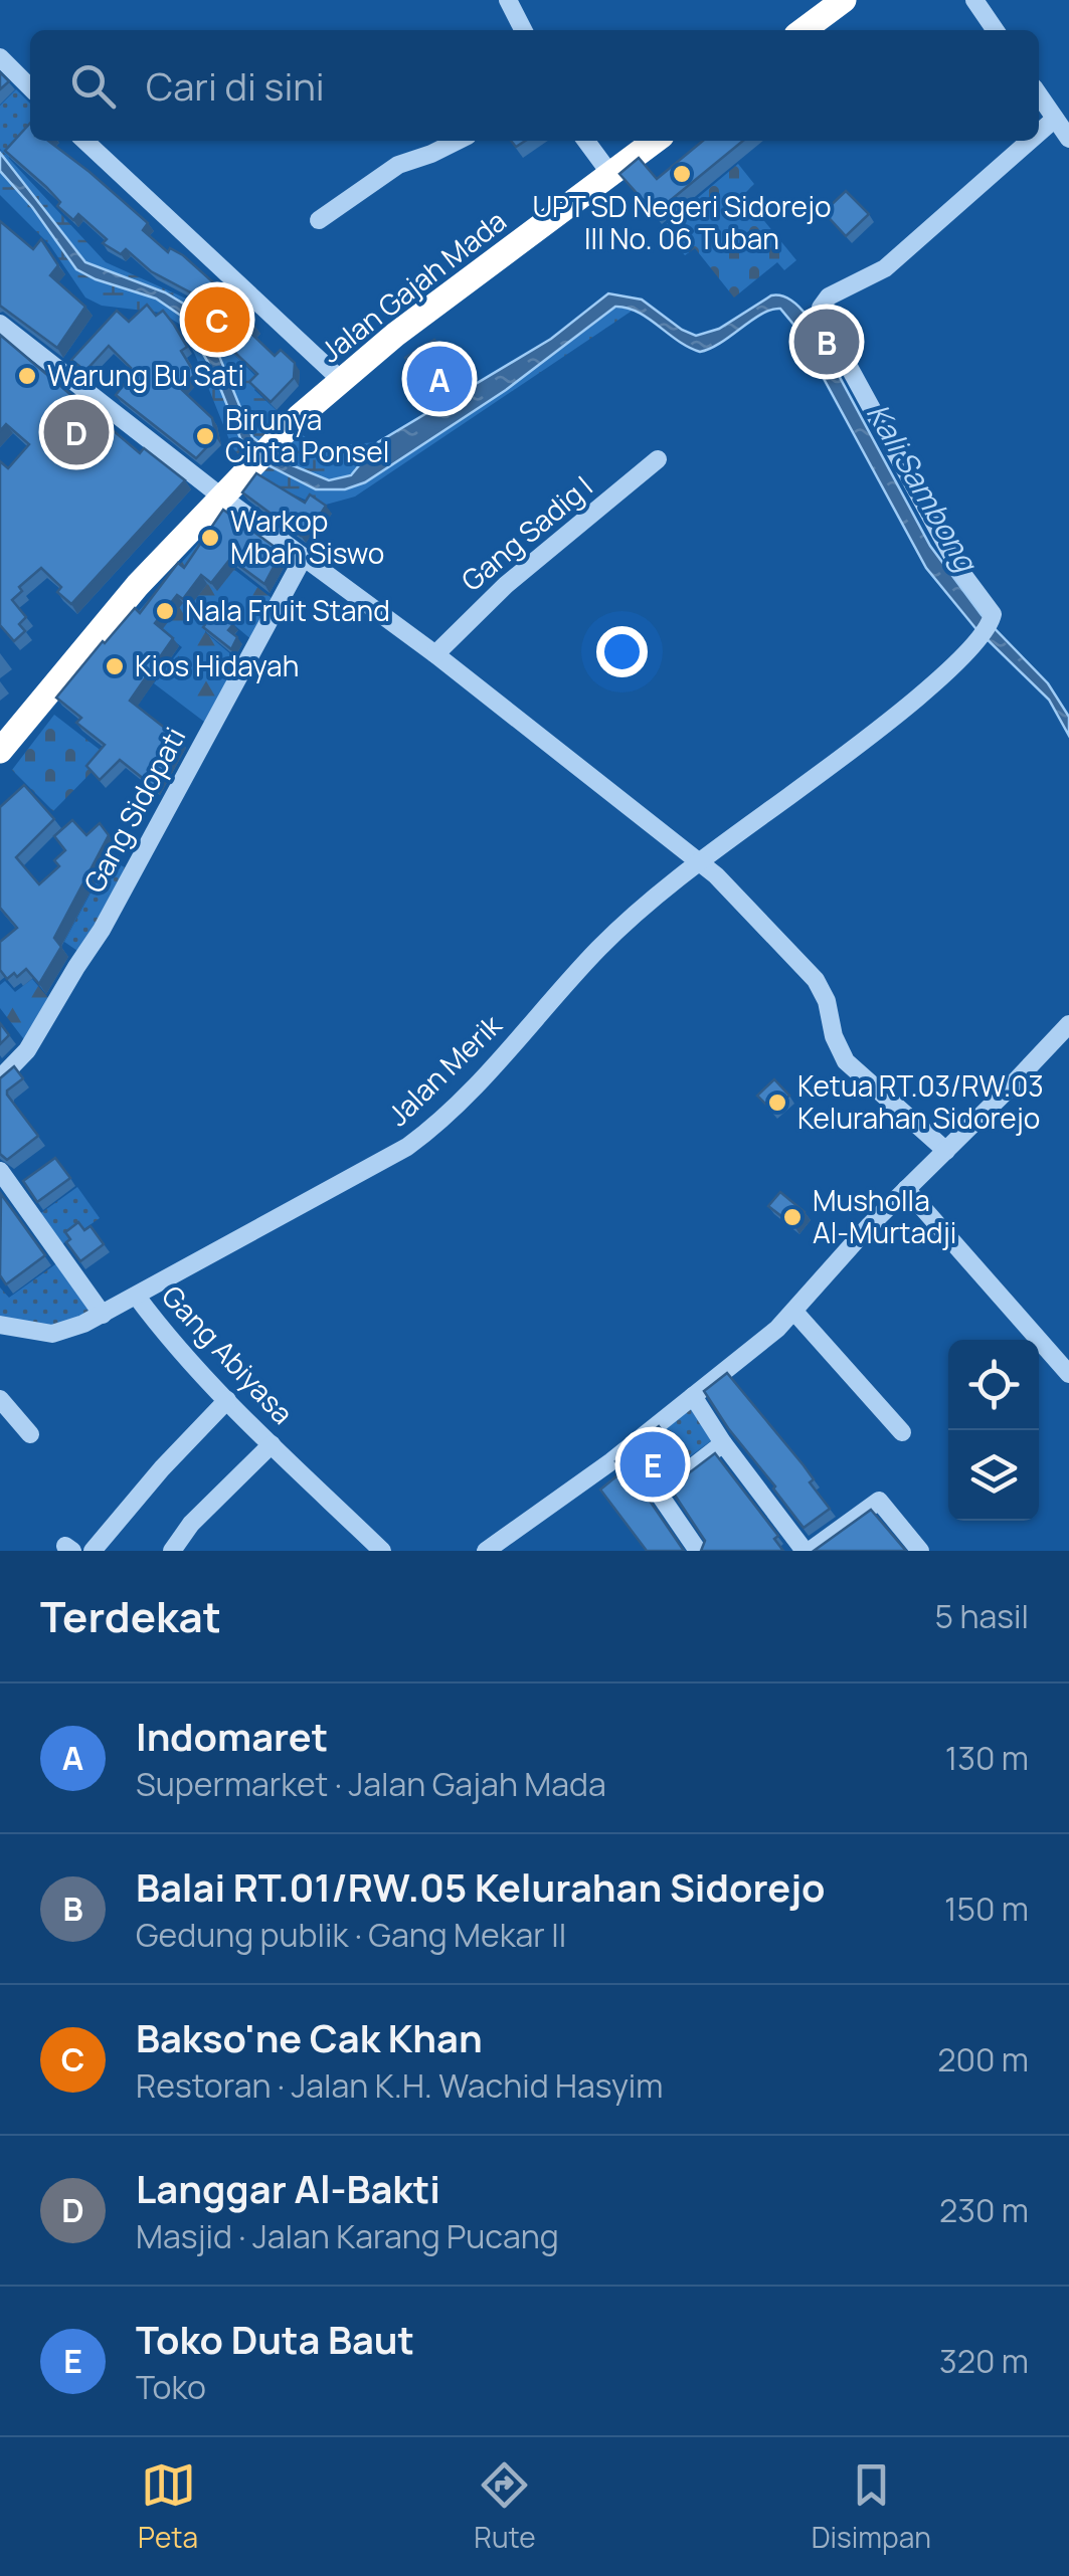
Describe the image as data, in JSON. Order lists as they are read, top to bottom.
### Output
{
  "streets": {
    "highway": ["Jalan Gajah Mada"],
    "street": [
      "Gang Sadig I",
      "Gang Sidopati",
      "Jalan Merik",
      "Gang Abiyasa"
    ]
  },
  "crossings": [
    ["Jalan Merik", "Gang Abiyasa"]
  ],
  "water": ["Kali Sambong"],
  "places": [
    "UPT SD Negeri Sidorejo III No. 06 Tuban",
    "Warung Bu Sati",
    "Birunya Cinta Ponsel",
    "Warkop Mbah Siswo",
    "Nala Fruit Stand",
    "Kios Hidayah",
    "Ketua RT.03/RW.03 Kelurahan Sidorejo",
    "Musholla Al-Murtadji"
  ],
  "page": {
    "search": "Cari di sini",
    "pins": [
      "C",
      "B",
      "A",
      "D",
      "E"
    ],
    "heading": ["Terdekat", "5 hasil"],
    "list": [
      {
        "mark": "A",
        "name": "Indomaret",
        "note": "Supermarket · Jalan Gajah Mada",
        "value": "130 m"
      },
      {
        "mark": "B",
        "name": "Balai RT.01/RW.05 Kelurahan Sidorejo",
        "note": "Gedung publik · Gang Mekar II",
        "value": "150 m"
      },
      {
        "mark": "C",
        "name": "Bakso'ne Cak Khan",
        "note": "Restoran · Jalan K.H. Wachid Hasyim",
        "value": "200 m"
      },
      {
        "mark": "D",
        "name": "Langgar Al-Bakti",
        "note": "Masjid · Jalan Karang Pucang",
        "value": "230 m"
      },
      {
        "mark": "E",
        "name": "Toko Duta Baut",
        "note": "Toko",
        "value": "320 m"
      }
    ],
    "nav": ["Peta", "Rute", "Disimpan"]
  }
}
